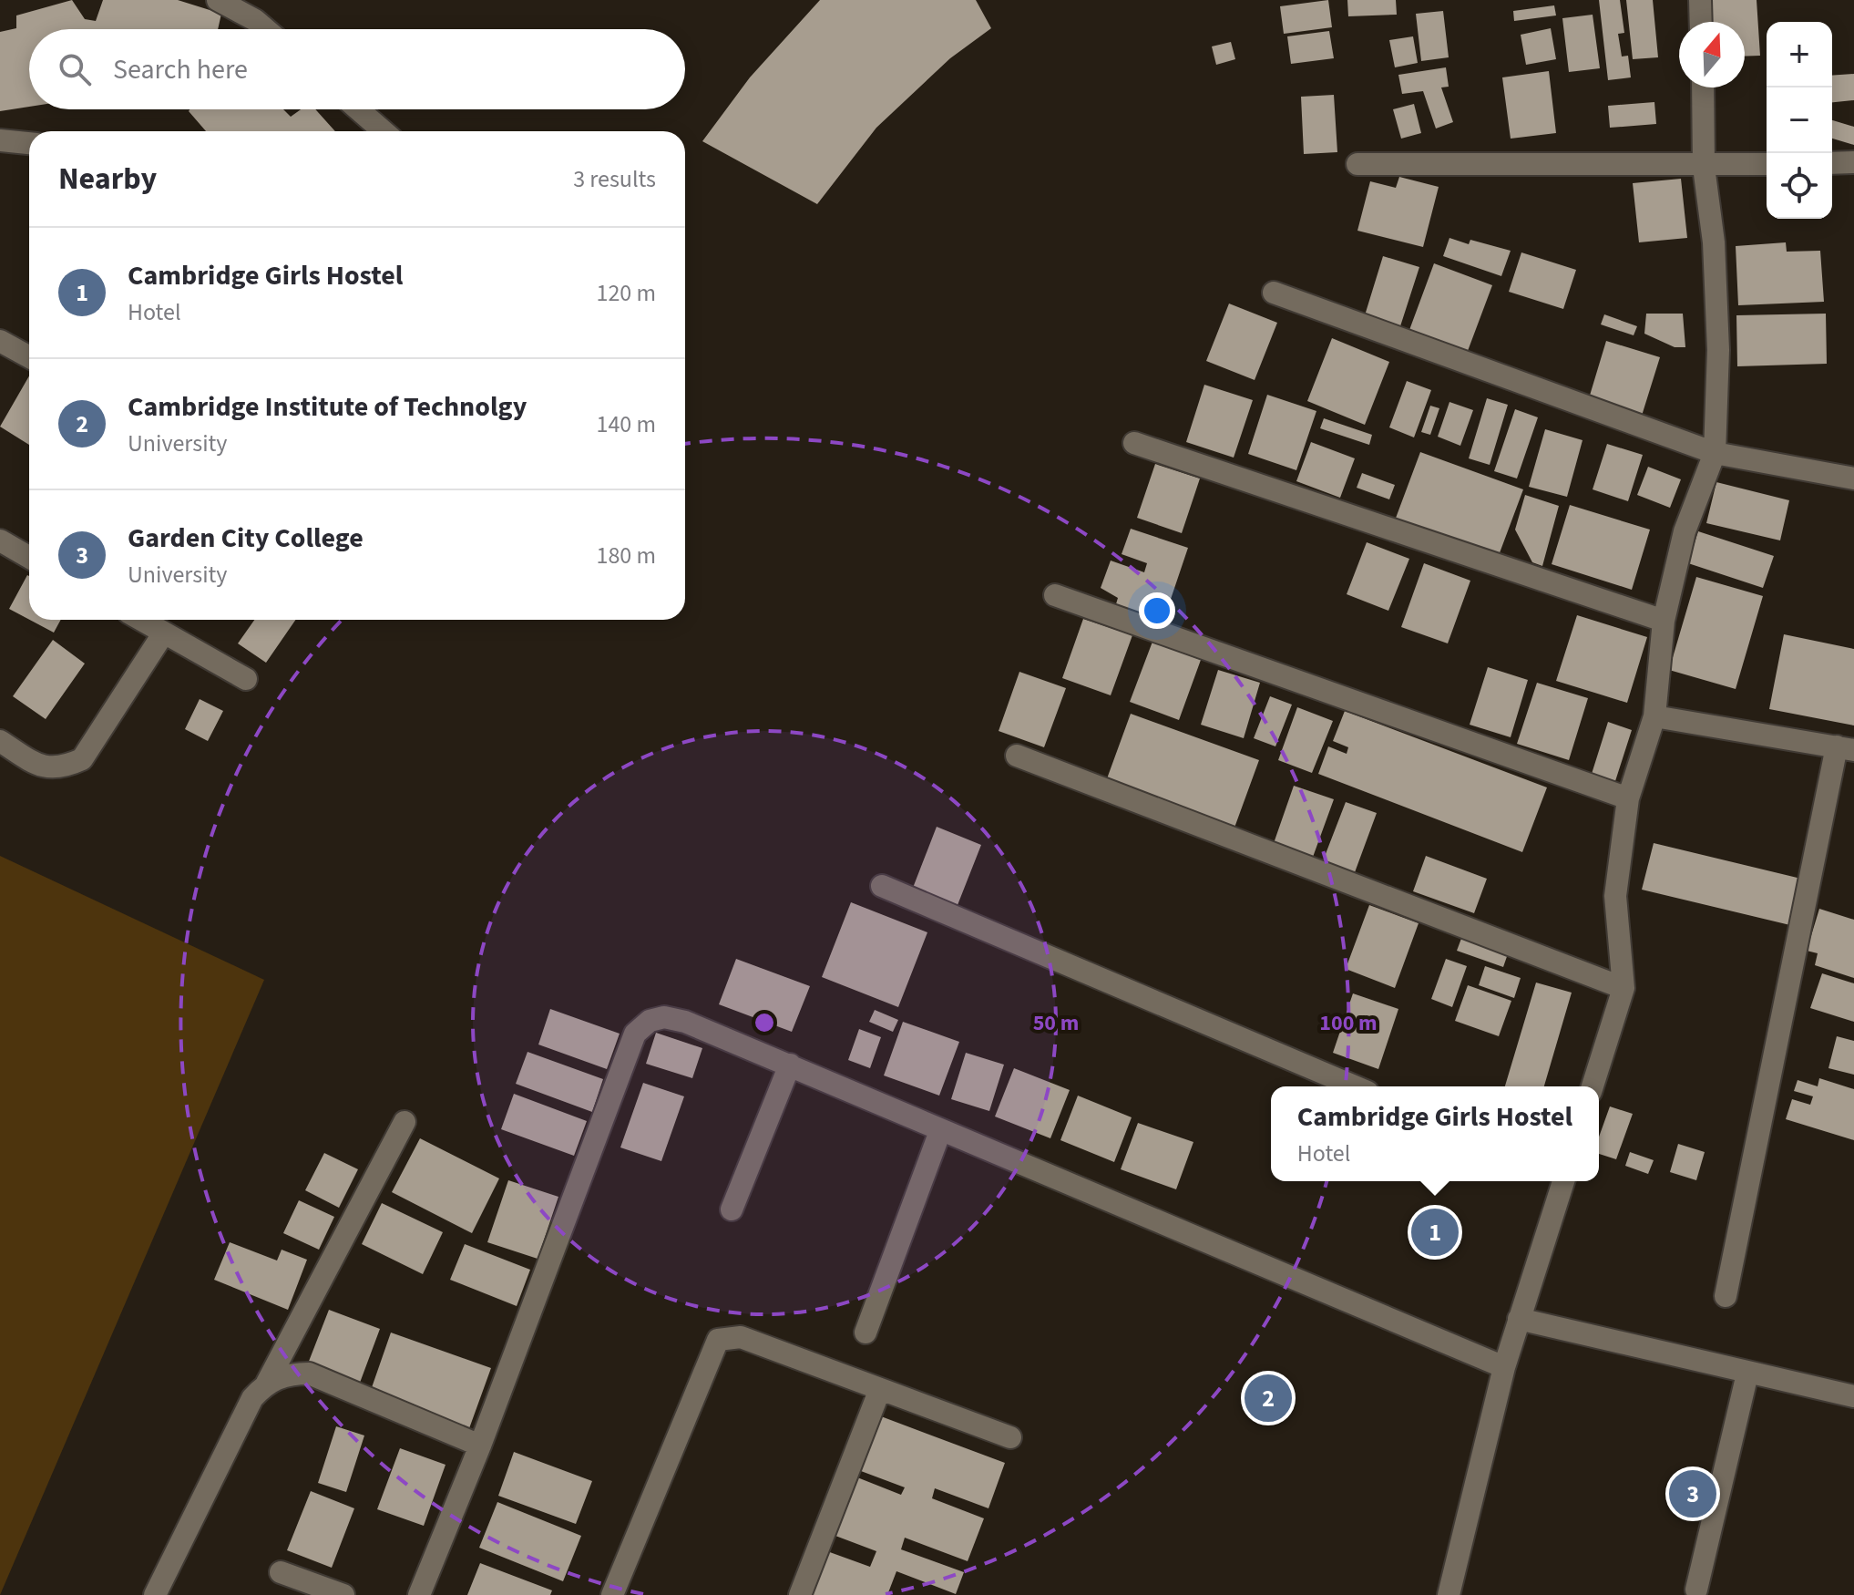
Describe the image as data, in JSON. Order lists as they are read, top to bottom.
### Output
{
  "north": "top",
  "page": {
    "map_buttons": ["+", "−"],
    "search": "Search here",
    "heading": ["Nearby", "3 results"],
    "list": [
      {
        "mark": "1",
        "name": "Cambridge Girls Hostel",
        "note": "Hotel",
        "value": "120 m"
      },
      {
        "mark": "2",
        "name": "Cambridge Institute of Technolgy",
        "note": "University",
        "value": "140 m"
      },
      {
        "mark": "3",
        "name": "Garden City College",
        "note": "University",
        "value": "180 m"
      }
    ],
    "popup": ["Cambridge Girls Hostel", "Hotel"],
    "pins": ["1", "2", "3"]
  },
  "rings": ["50 m", "100 m"]
}
